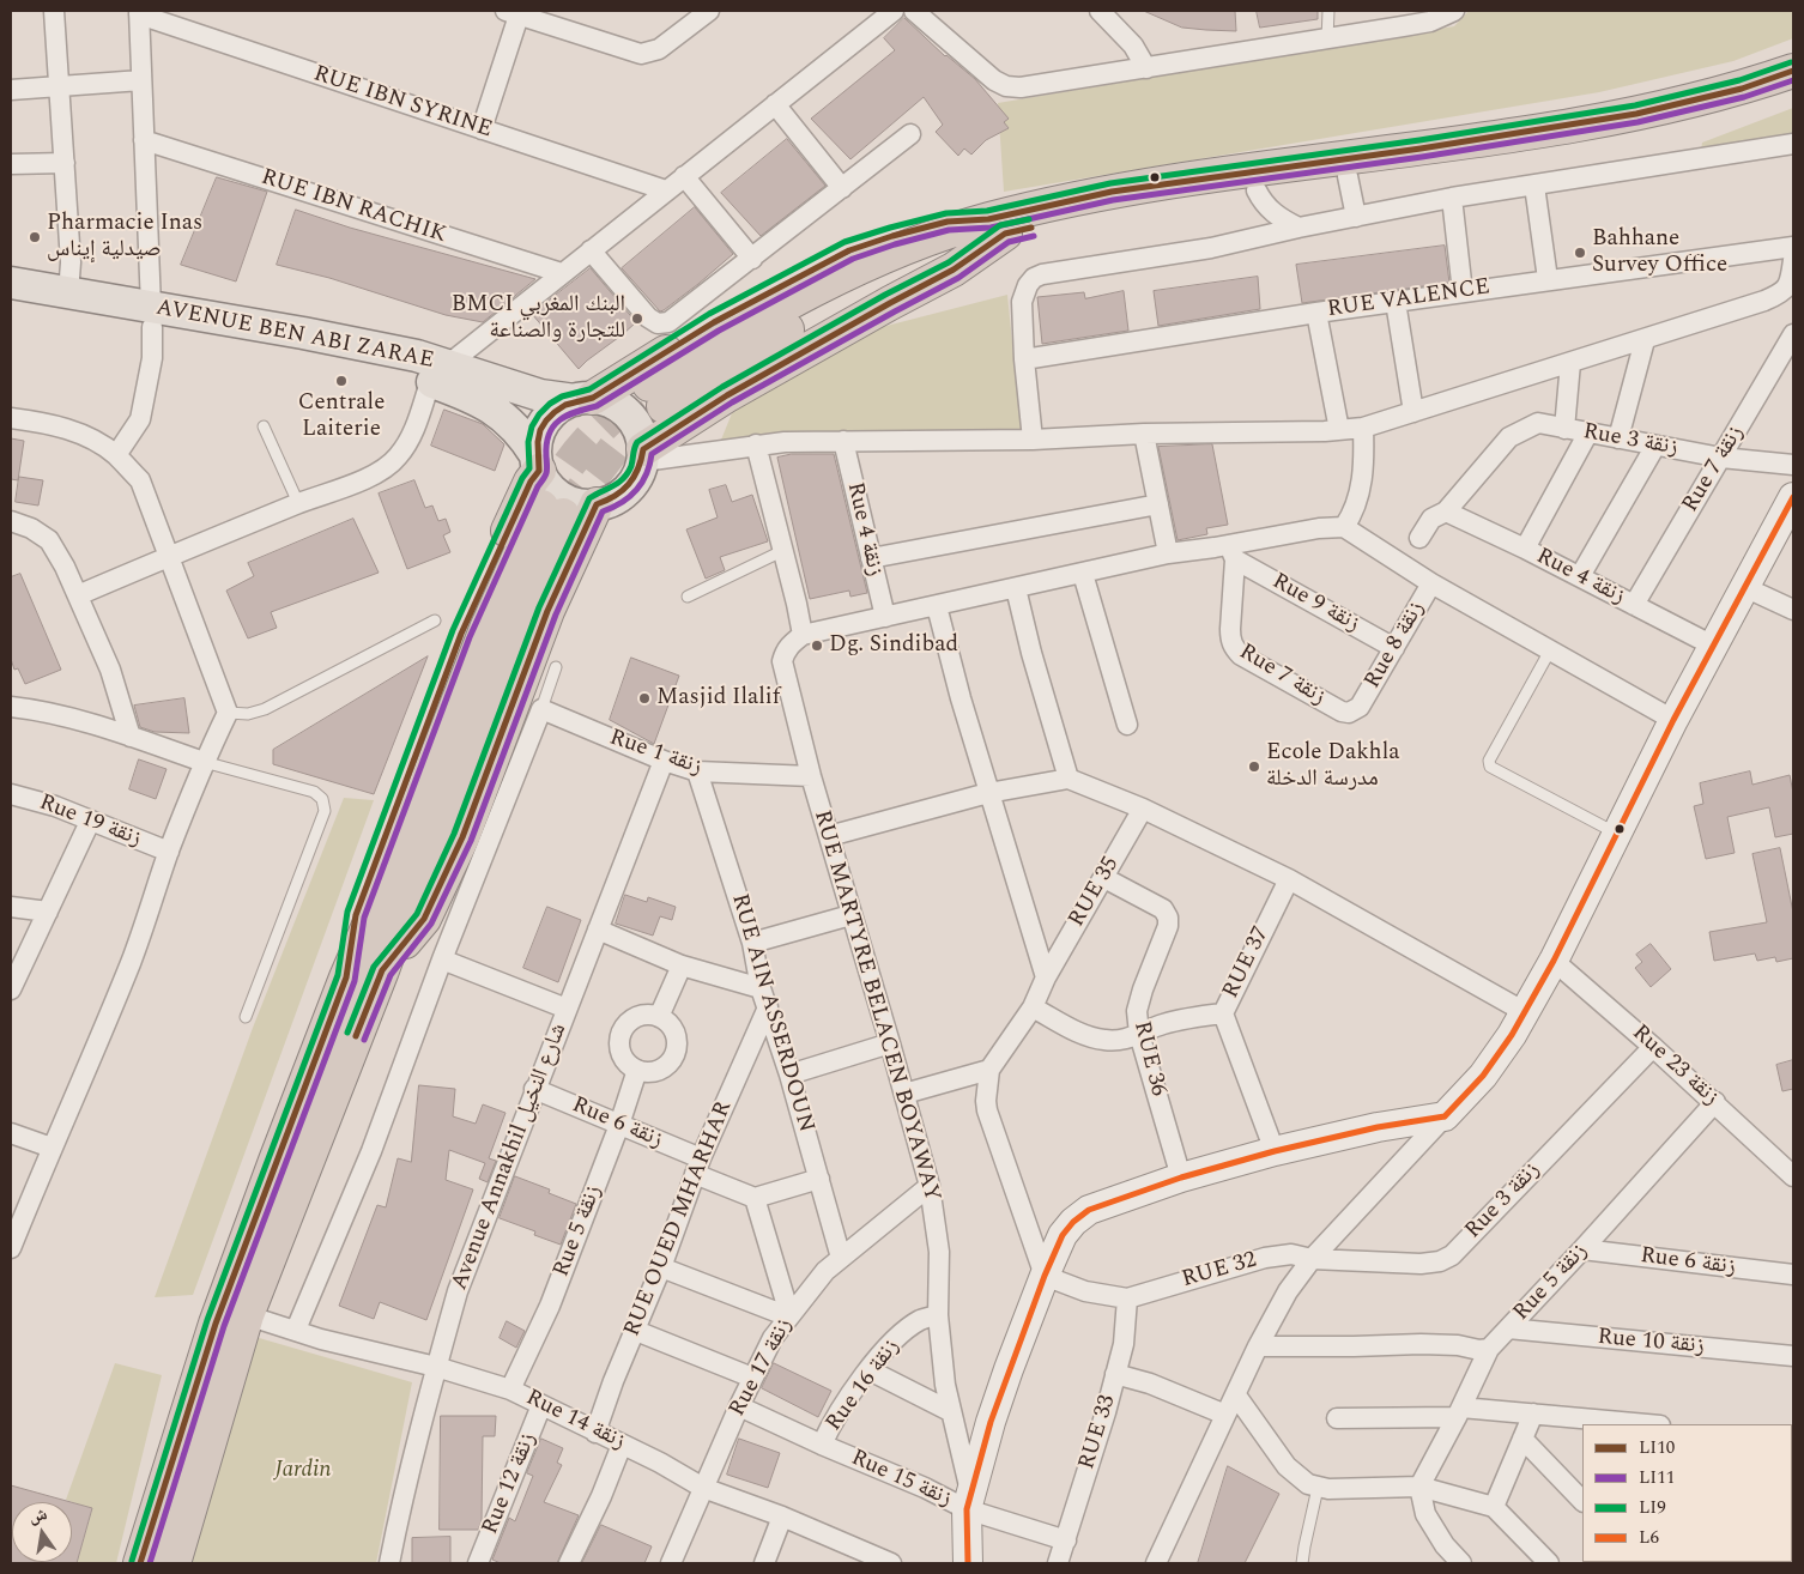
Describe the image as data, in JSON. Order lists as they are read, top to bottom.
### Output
{
  "streets": {
    "main road": ["AVENUE BEN ABI ZARAE"],
    "street": [
      "RUE IBN SYRINE",
      "RUE IBN RACHIK",
      "RUE VALENCE",
      "Rue 3 زنقة",
      "Rue 7 زنقة",
      "Rue 4 زنقة",
      "Rue 9 زنقة",
      "Rue 8 زنقة",
      "Rue 1 زنقة",
      "Rue 19 زنقة",
      "RUE 35",
      "RUE 37",
      "RUE MARTYRE BELACEN BOYAWAY",
      "RUE AIN ASSERDOUN",
      "RUE 36",
      "Rue 23 زنقة",
      "Rue 6 زنقة",
      "Avenue Annakhil شارع النخيل",
      "RUE OUED MHARHAR",
      "Rue 5 زنقة",
      "RUE 32",
      "Rue 10 زنقة",
      "Rue 17 زنقة",
      "Rue 16 زنقة",
      "Rue 14 زنقة",
      "RUE 33",
      "Rue 15 زنقة",
      "Rue 12 زنقة"
    ]
  },
  "crossings": [
    ["Rue 3 زنقة", "Rue 7 زنقة"],
    ["Rue 3 زنقة", "Rue 4 زنقة"],
    ["Rue 3 زنقة", "Rue 23 زنقة"],
    ["Rue 3 زنقة", "RUE 32"],
    ["Rue 7 زنقة", "Rue 4 زنقة"],
    ["Rue 7 زنقة", "Rue 9 زنقة"],
    ["Rue 7 زنقة", "Rue 8 زنقة"],
    ["Rue 9 زنقة", "Rue 8 زنقة"],
    ["Rue 1 زنقة", "RUE MARTYRE BELACEN BOYAWAY"],
    ["Rue 1 زنقة", "RUE AIN ASSERDOUN"],
    ["Rue 1 زنقة", "Avenue Annakhil شارع النخيل"],
    ["RUE 35", "RUE 36"],
    ["RUE MARTYRE BELACEN BOYAWAY", "Rue 17 زنقة"],
    ["RUE MARTYRE BELACEN BOYAWAY", "Rue 16 زنقة"],
    ["RUE MARTYRE BELACEN BOYAWAY", "Rue 15 زنقة"],
    ["RUE AIN ASSERDOUN", "RUE OUED MHARHAR"],
    ["RUE AIN ASSERDOUN", "Rue 17 زنقة"],
    ["Rue 23 زنقة", "Rue 5 زنقة"],
    ["Rue 6 زنقة", "Avenue Annakhil شارع النخيل"],
    ["Rue 6 زنقة", "RUE OUED MHARHAR"],
    ["Rue 6 زنقة", "Rue 5 زنقة"],
    ["Avenue Annakhil شارع النخيل", "Rue 14 زنقة"],
    ["RUE OUED MHARHAR", "Rue 14 زنقة"],
    ["Rue 5 زنقة", "Rue 10 زنقة"],
    ["Rue 5 زنقة", "Rue 14 زنقة"],
    ["RUE 32", "RUE 33"],
    ["Rue 17 زنقة", "Rue 14 زنقة"],
    ["Rue 17 زنقة", "Rue 15 زنقة"],
    ["Rue 16 زنقة", "Rue 15 زنقة"],
    ["Rue 14 زنقة", "Rue 12 زنقة"],
    ["RUE 33", "Rue 15 زنقة"]
  ],
  "parks": ["Jardin"],
  "places": [
    "Pharmacie Inas صيدلية إيناس",
    "Bahhane Survey Office",
    "BMCI البنك المغربي للتجارة والصناعة",
    "Centrale Laiterie",
    "Dg. Sindibad",
    "Masjid Ilalif",
    "Ecole Dakhla مدرسة الدخلة"
  ],
  "lines": [
    "transit line LI9",
    "transit line LI10",
    "transit line LI11",
    "transit line L6"
  ],
  "legend": [
    "LI10",
    "LI11",
    "LI9",
    "L6"
  ],
  "north": "top"
}
